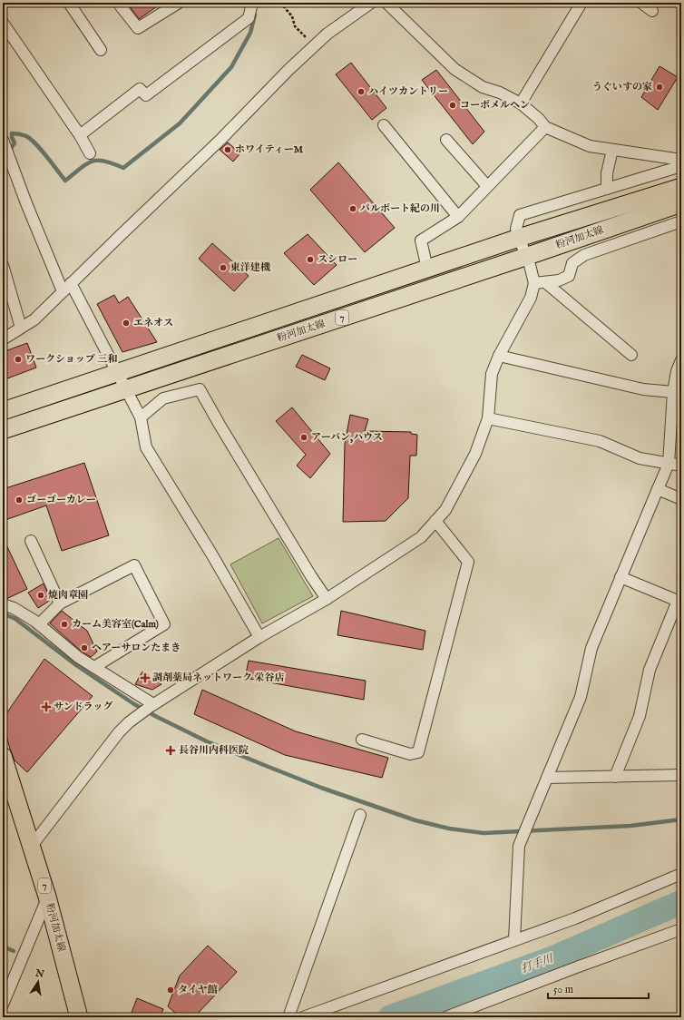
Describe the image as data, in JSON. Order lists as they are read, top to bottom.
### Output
{
  "streets": {
    "main road": ["粉河加太線", "7"]
  },
  "water": ["打手川"],
  "places": {
    "other": [
      "うぐいすの家",
      "ハイツカントリー",
      "コーポメルヘン",
      "ホワイティーM",
      "パルポート紀の川",
      "スシロー",
      "東洋建機",
      "エネオス",
      "ワークショップ 三和",
      "アーバン,ハウス",
      "ゴーゴーカレー",
      "焼肉章園",
      "カーム美容室(Calm)",
      "ヘアーサロンたまき",
      "タイヤ館"
    ],
    "health": ["調剤薬局ネットワーク 栄谷店", "サンドラッグ", "長谷川内科医院"]
  },
  "scale_bar": "50 m",
  "north": "top"
}
